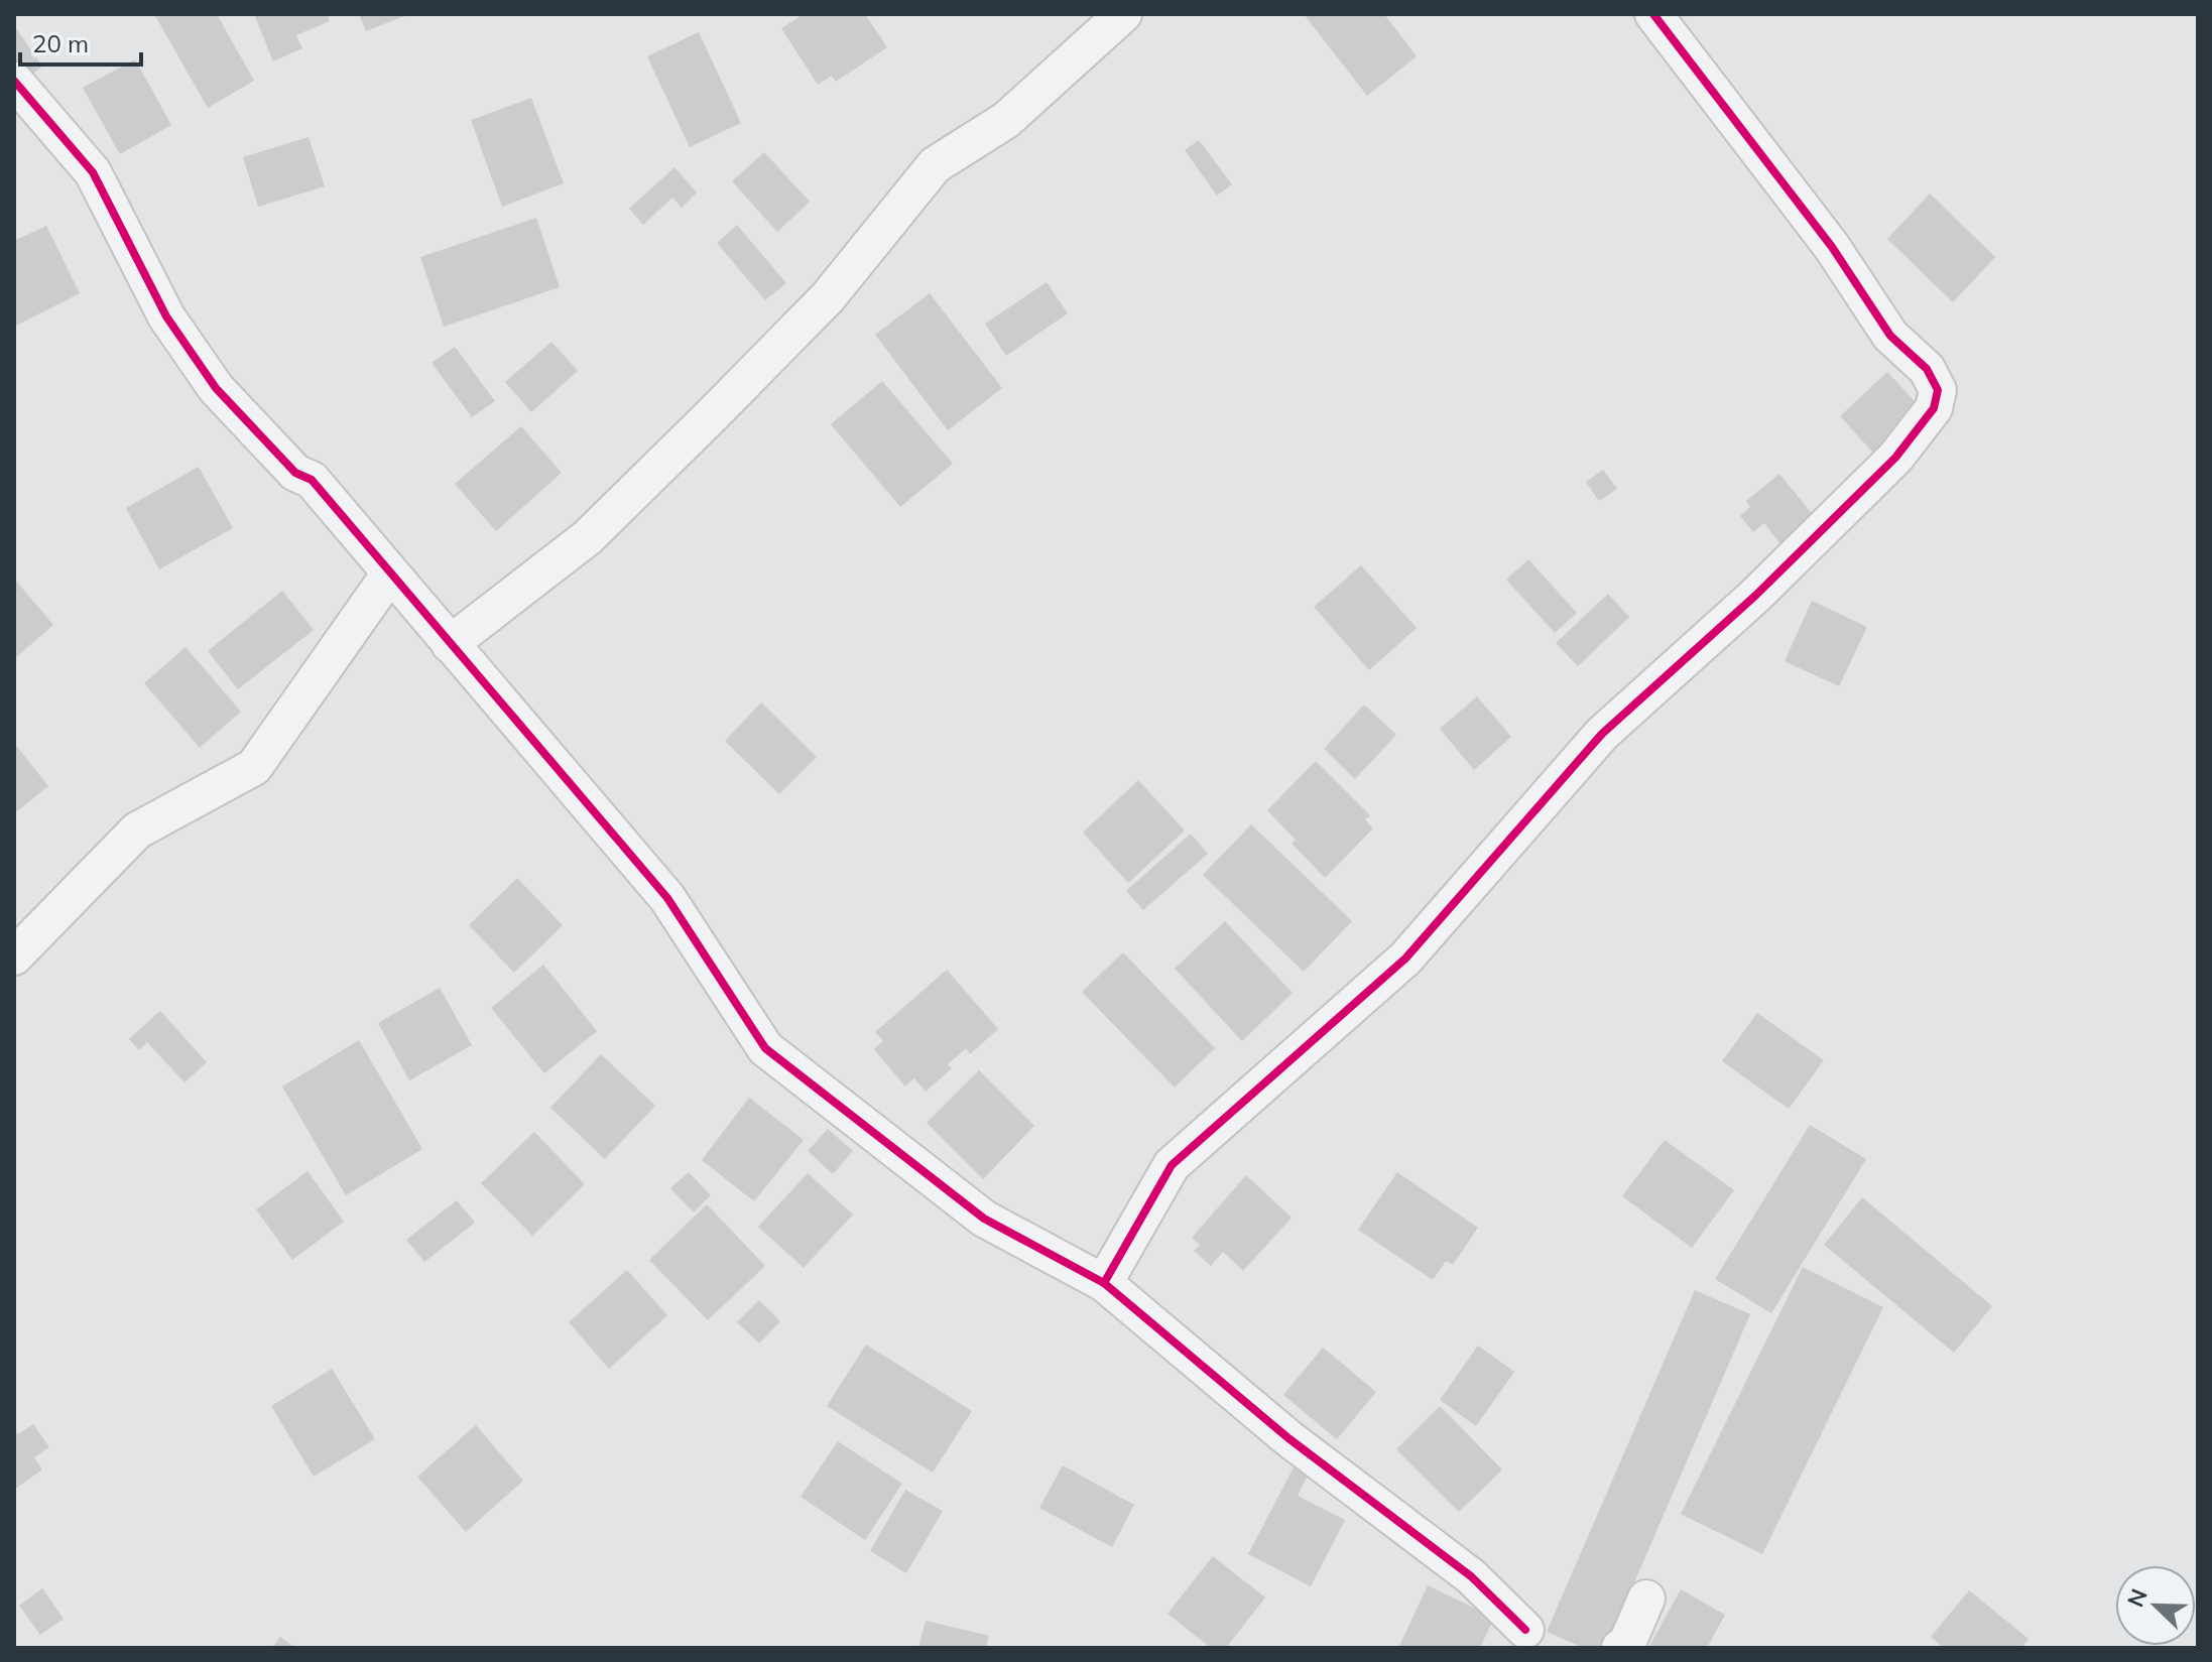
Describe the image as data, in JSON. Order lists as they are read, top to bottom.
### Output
{
  "scale_bar": "20 m",
  "north": "top left"
}
